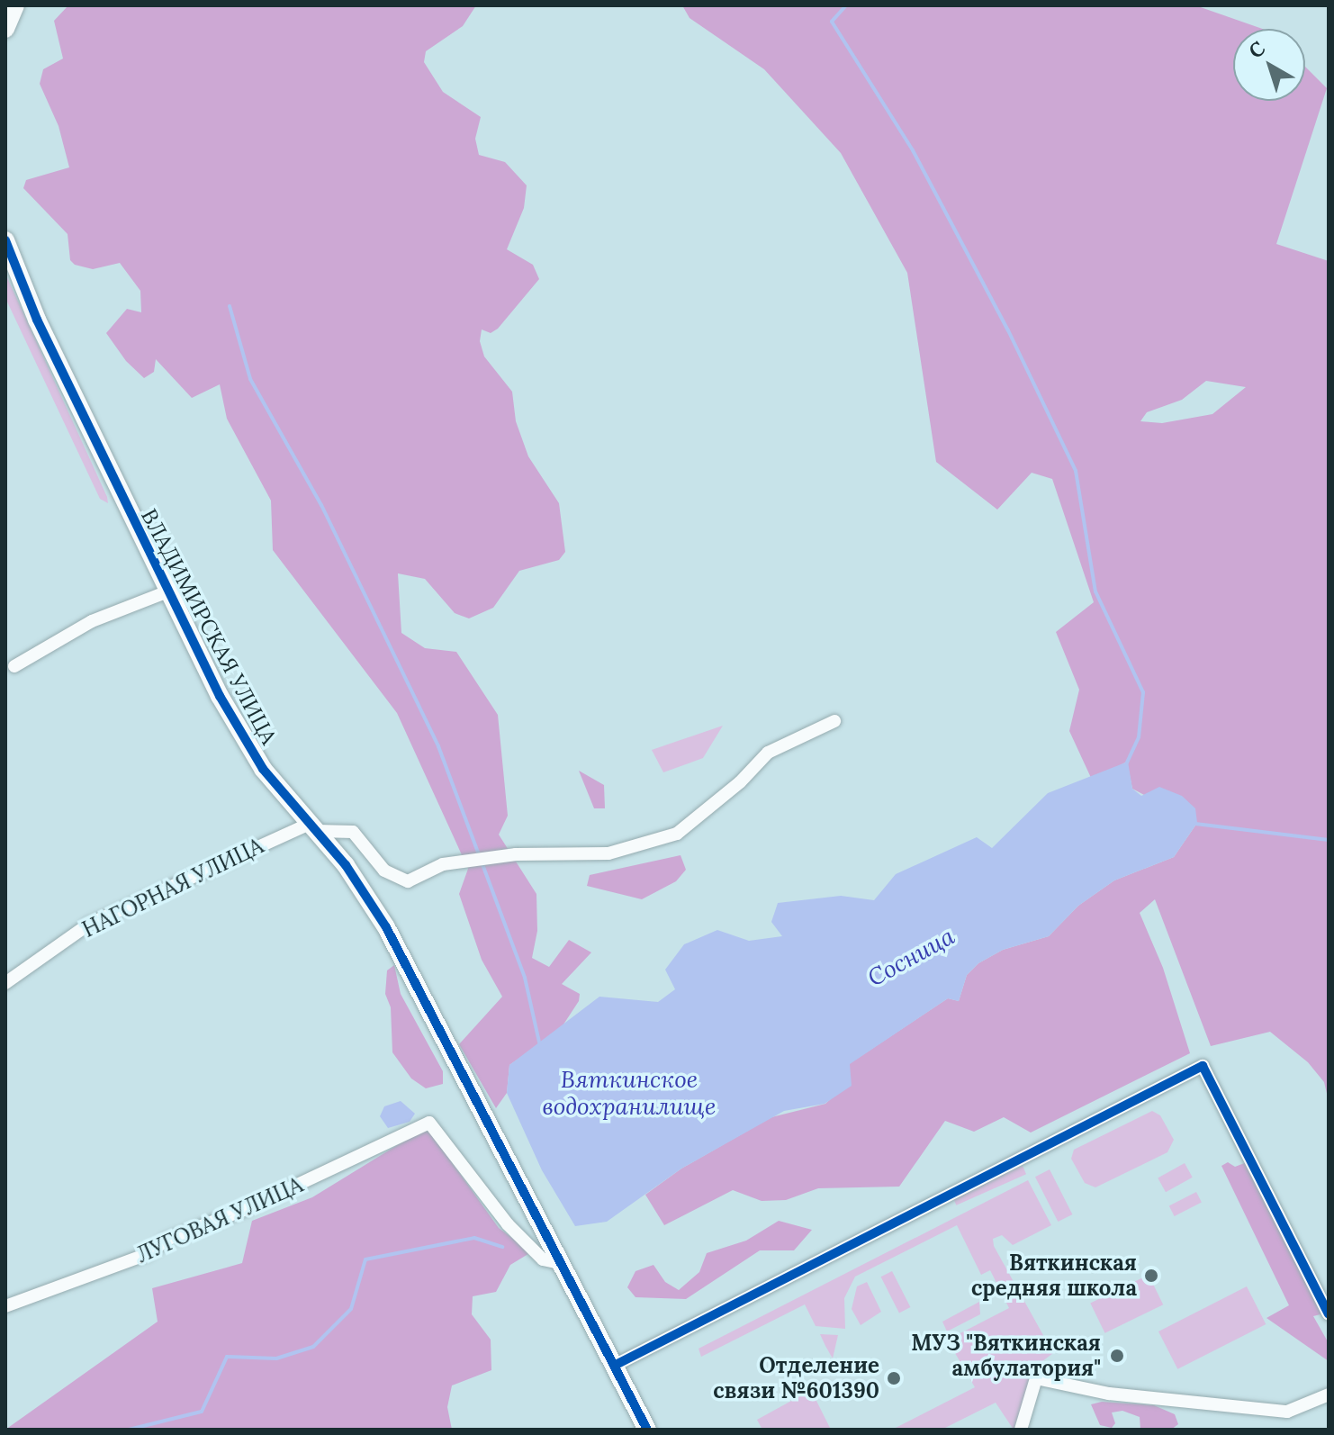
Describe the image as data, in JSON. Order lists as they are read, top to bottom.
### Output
{
  "streets": {
    "street": ["ВЛАДИМИРСКАЯ УЛИЦА", "НАГОРНАЯ УЛИЦА", "ЛУГОВАЯ УЛИЦА"]
  },
  "crossings": [
    ["ВЛАДИМИРСКАЯ УЛИЦА", "НАГОРНАЯ УЛИЦА"],
    ["ВЛАДИМИРСКАЯ УЛИЦА", "ЛУГОВАЯ УЛИЦА"]
  ],
  "water": ["Сосница", "Вяткинское водохранилище"],
  "places": ["Вяткинская средняя школа", "МУЗ \"Вяткинская амбулатория\"", "Отделение связи №601390"],
  "north": "top left"
}
